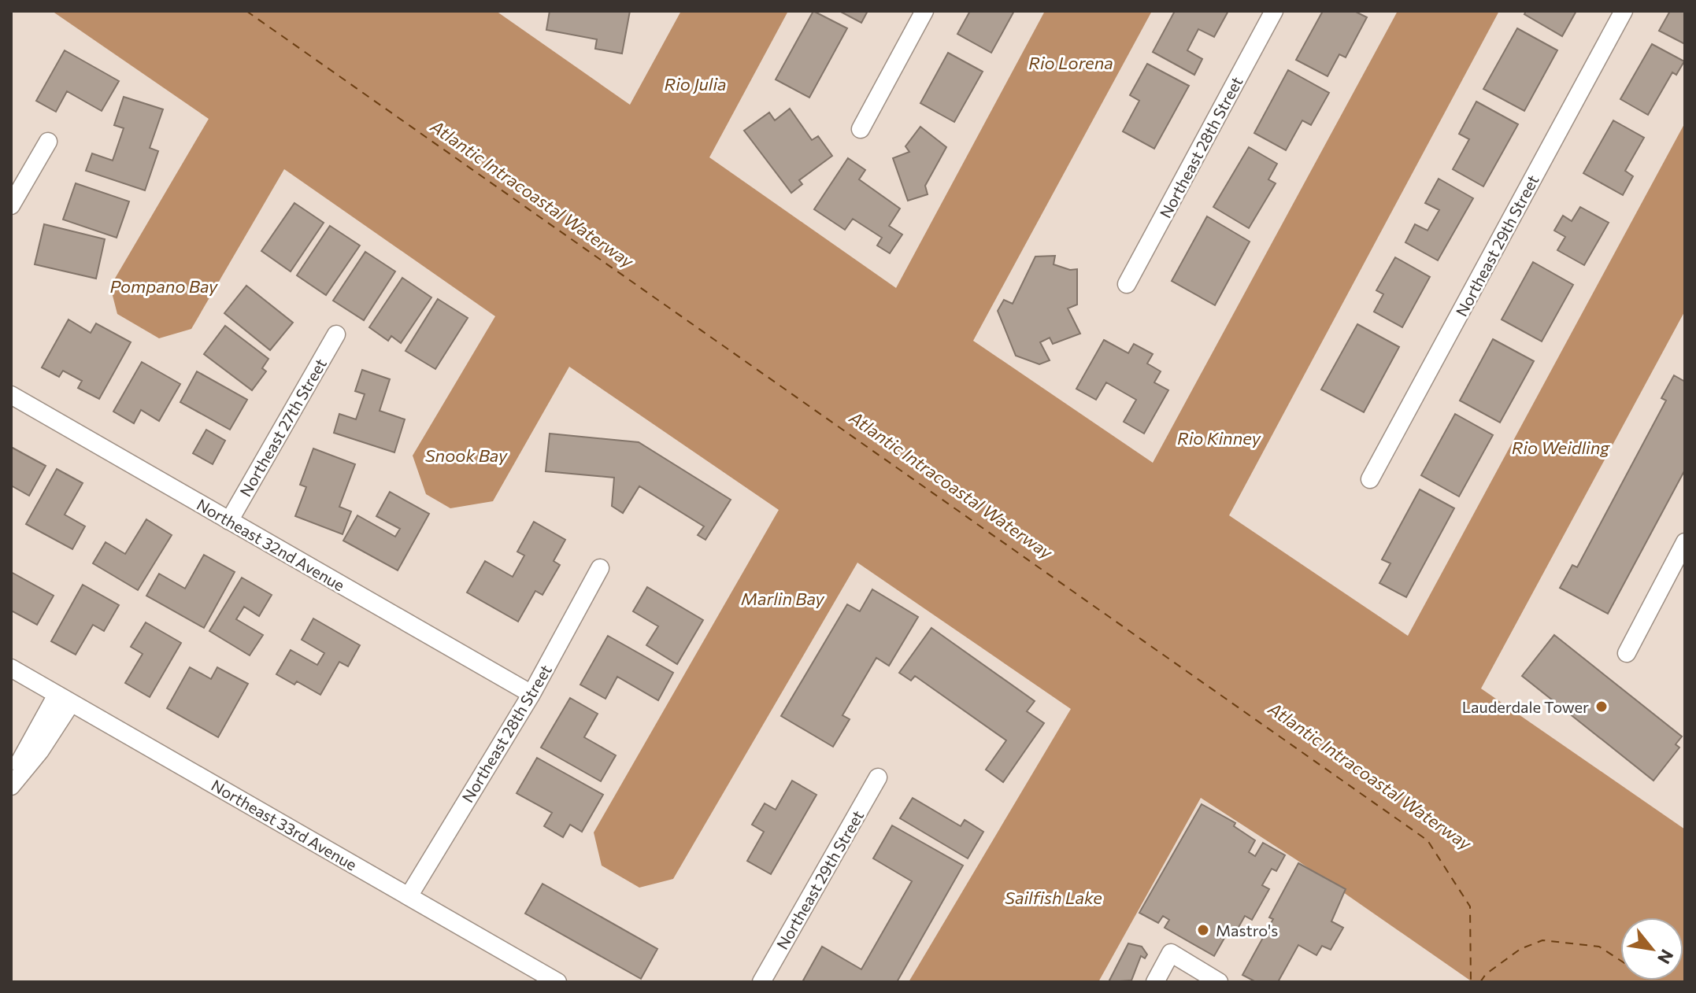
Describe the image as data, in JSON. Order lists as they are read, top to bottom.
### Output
{
  "streets": {
    "street": [
      "Northeast 28th Street",
      "Northeast 29th Street",
      "Northeast 27th Street",
      "Northeast 32nd Avenue",
      "Northeast 33rd Avenue"
    ]
  },
  "crossings": [
    ["Northeast 28th Street", "Northeast 32nd Avenue"],
    ["Northeast 28th Street", "Northeast 33rd Avenue"],
    ["Northeast 27th Street", "Northeast 32nd Avenue"]
  ],
  "water": [
    "Rio Lorena",
    "Rio Julia",
    "Atlantic Intracoastal Waterway",
    "Pompano Bay",
    "Rio Kinney",
    "Rio Weidling",
    "Snook Bay",
    "Marlin Bay",
    "Sailfish Lake"
  ],
  "places": ["Lauderdale Tower", "Mastro's"],
  "north": "bottom right"
}
